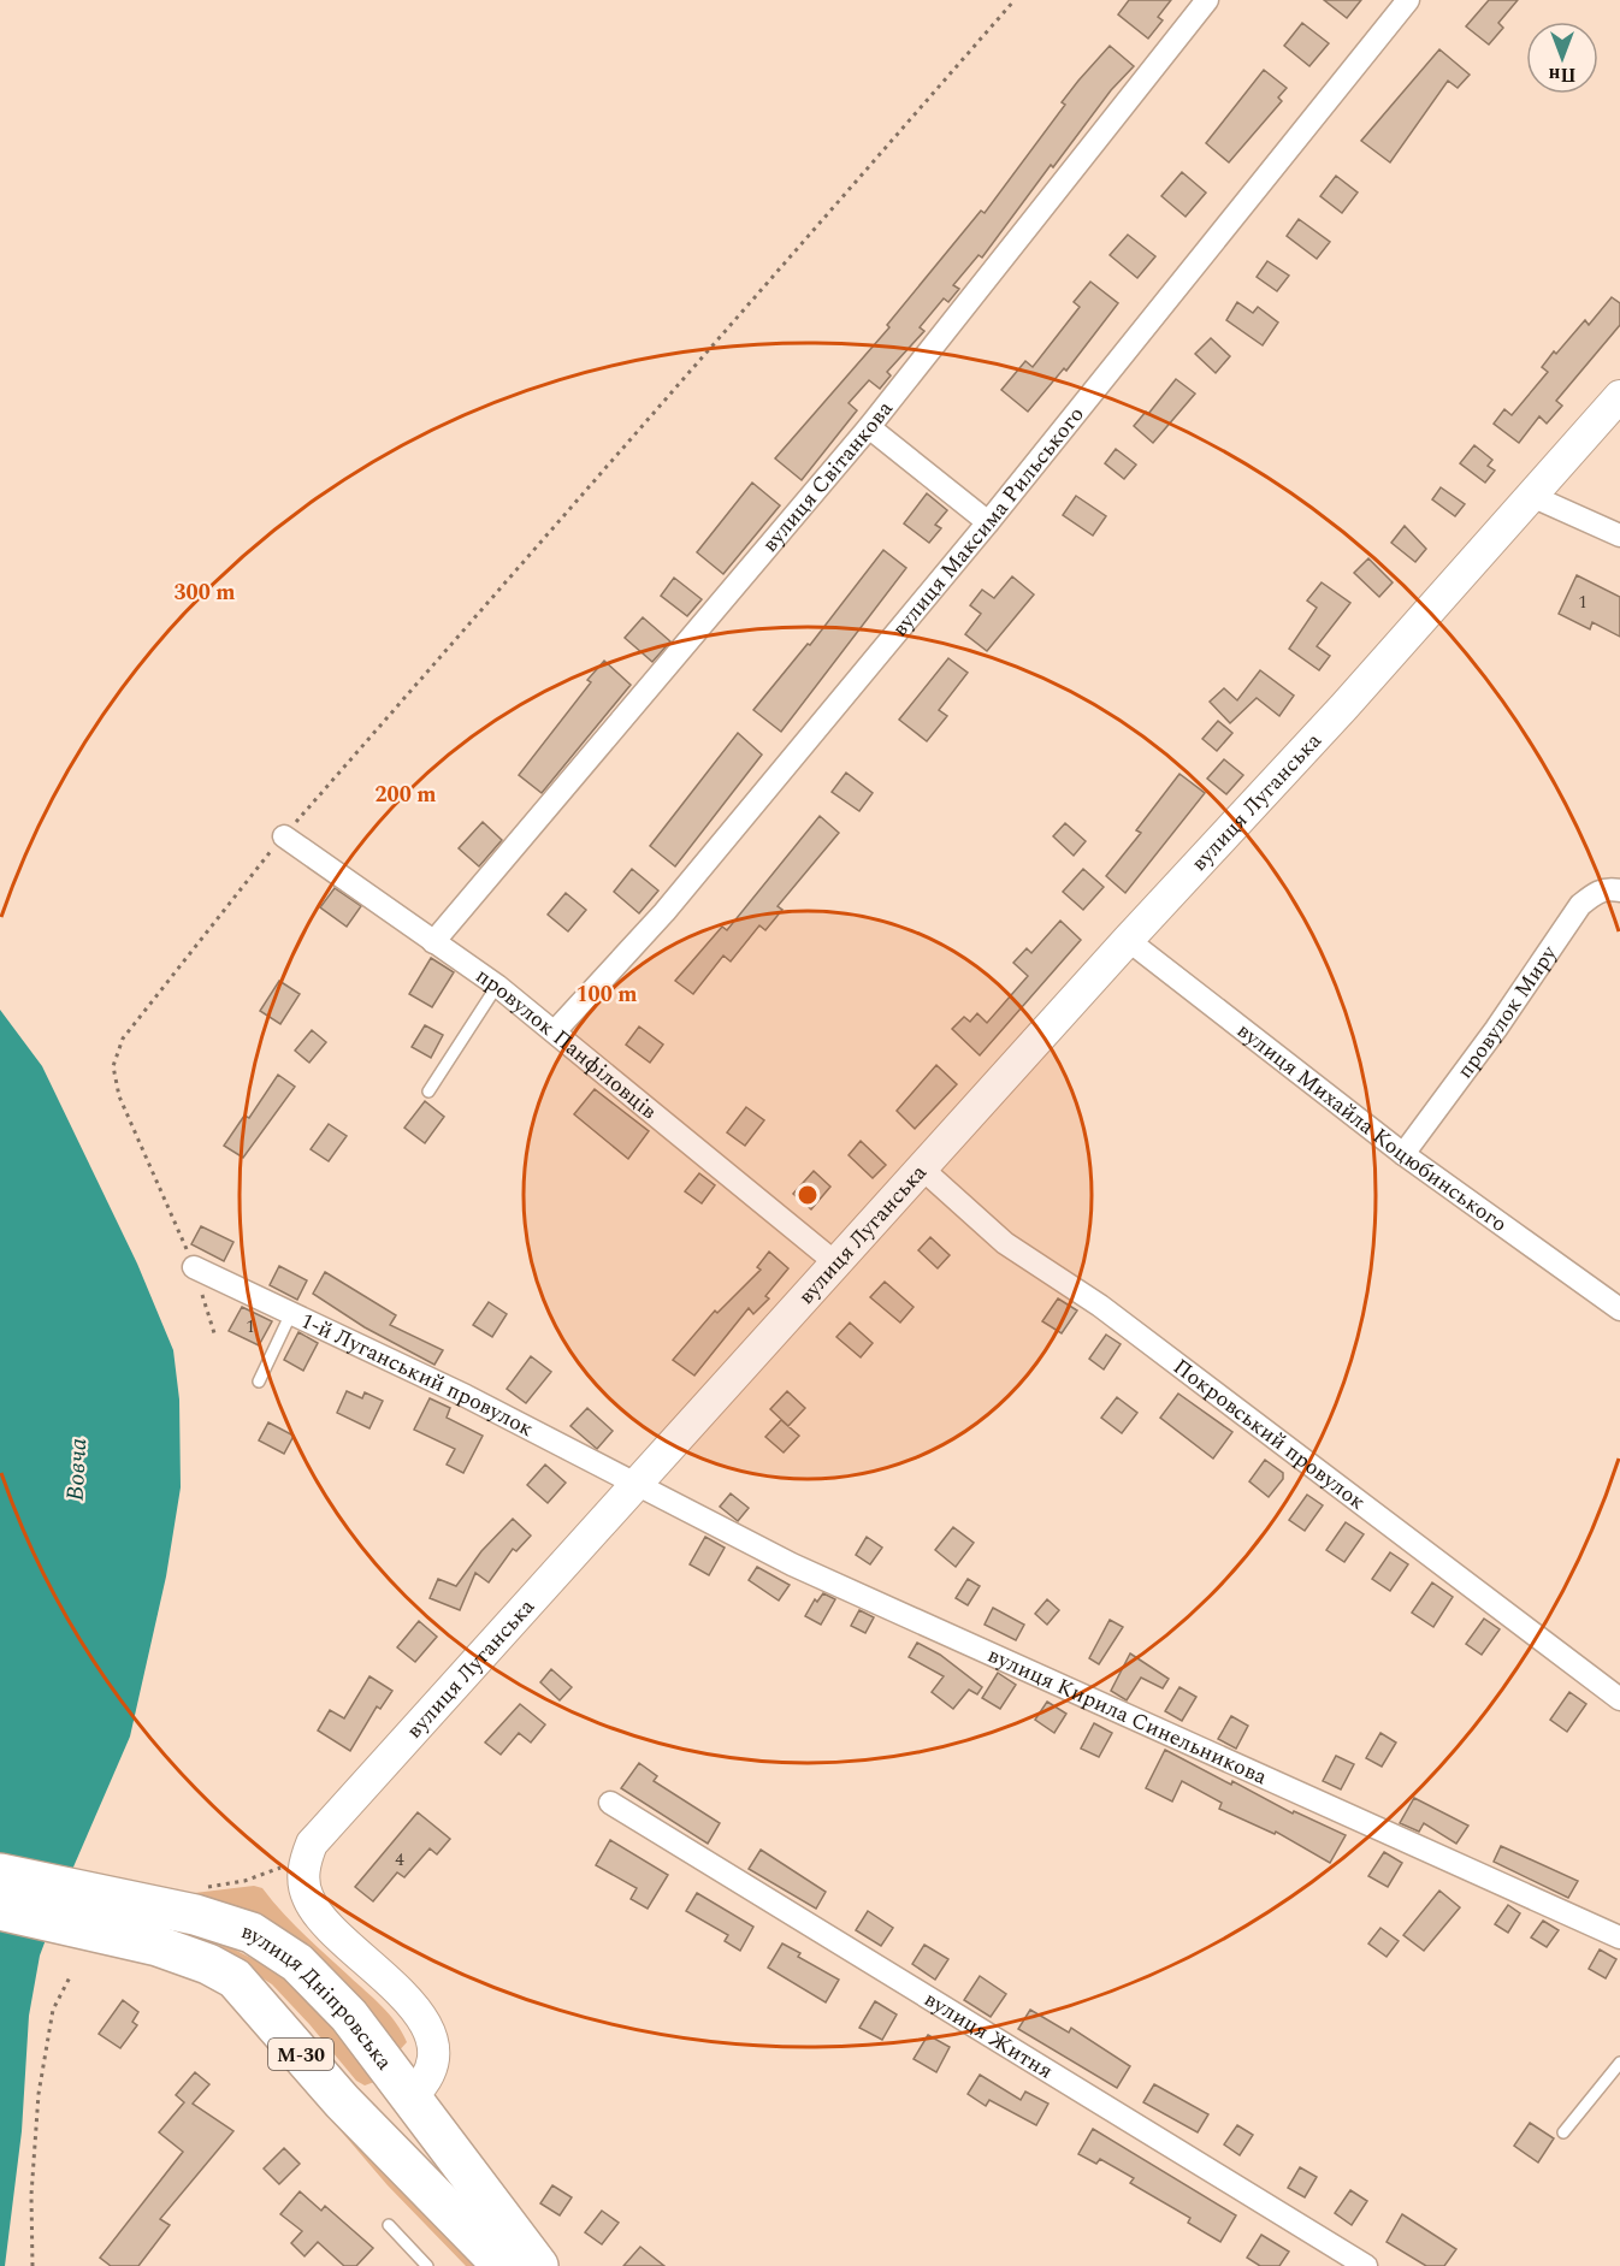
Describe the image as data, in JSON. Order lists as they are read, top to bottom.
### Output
{
  "streets": {
    "highway": ["вулиця Дніпровська", "М-30"],
    "main road": ["вулиця Луганська"],
    "street": [
      "вулиця Світанкова",
      "вулиця Максима Рильського",
      "провулок Миру",
      "провулок Панфіловців",
      "вулиця Михайла Коцюбинського",
      "1-й Луганський провулок",
      "Покровський провулок",
      "вулиця Кирила Синельникова",
      "вулиця Житня"
    ]
  },
  "crossings": [
    ["вулиця Світанкова", "провулок Панфіловців"],
    ["вулиця Максима Рильського", "провулок Панфіловців"],
    ["вулиця Луганська", "провулок Панфіловців"],
    ["вулиця Луганська", "вулиця Михайла Коцюбинського"],
    ["вулиця Луганська", "1-й Луганський провулок"],
    ["вулиця Луганська", "Покровський провулок"],
    ["вулиця Луганська", "вулиця Кирила Синельникова"],
    ["вулиця Луганська", "вулиця Дніпровська"],
    ["провулок Миру", "вулиця Михайла Коцюбинського"],
    ["1-й Луганський провулок", "вулиця Кирила Синельникова"]
  ],
  "water": ["Вовча"],
  "house_numbers": ["1", "1", "4"],
  "north": "bottom",
  "rings": ["300 m", "200 m", "100 m"]
}
